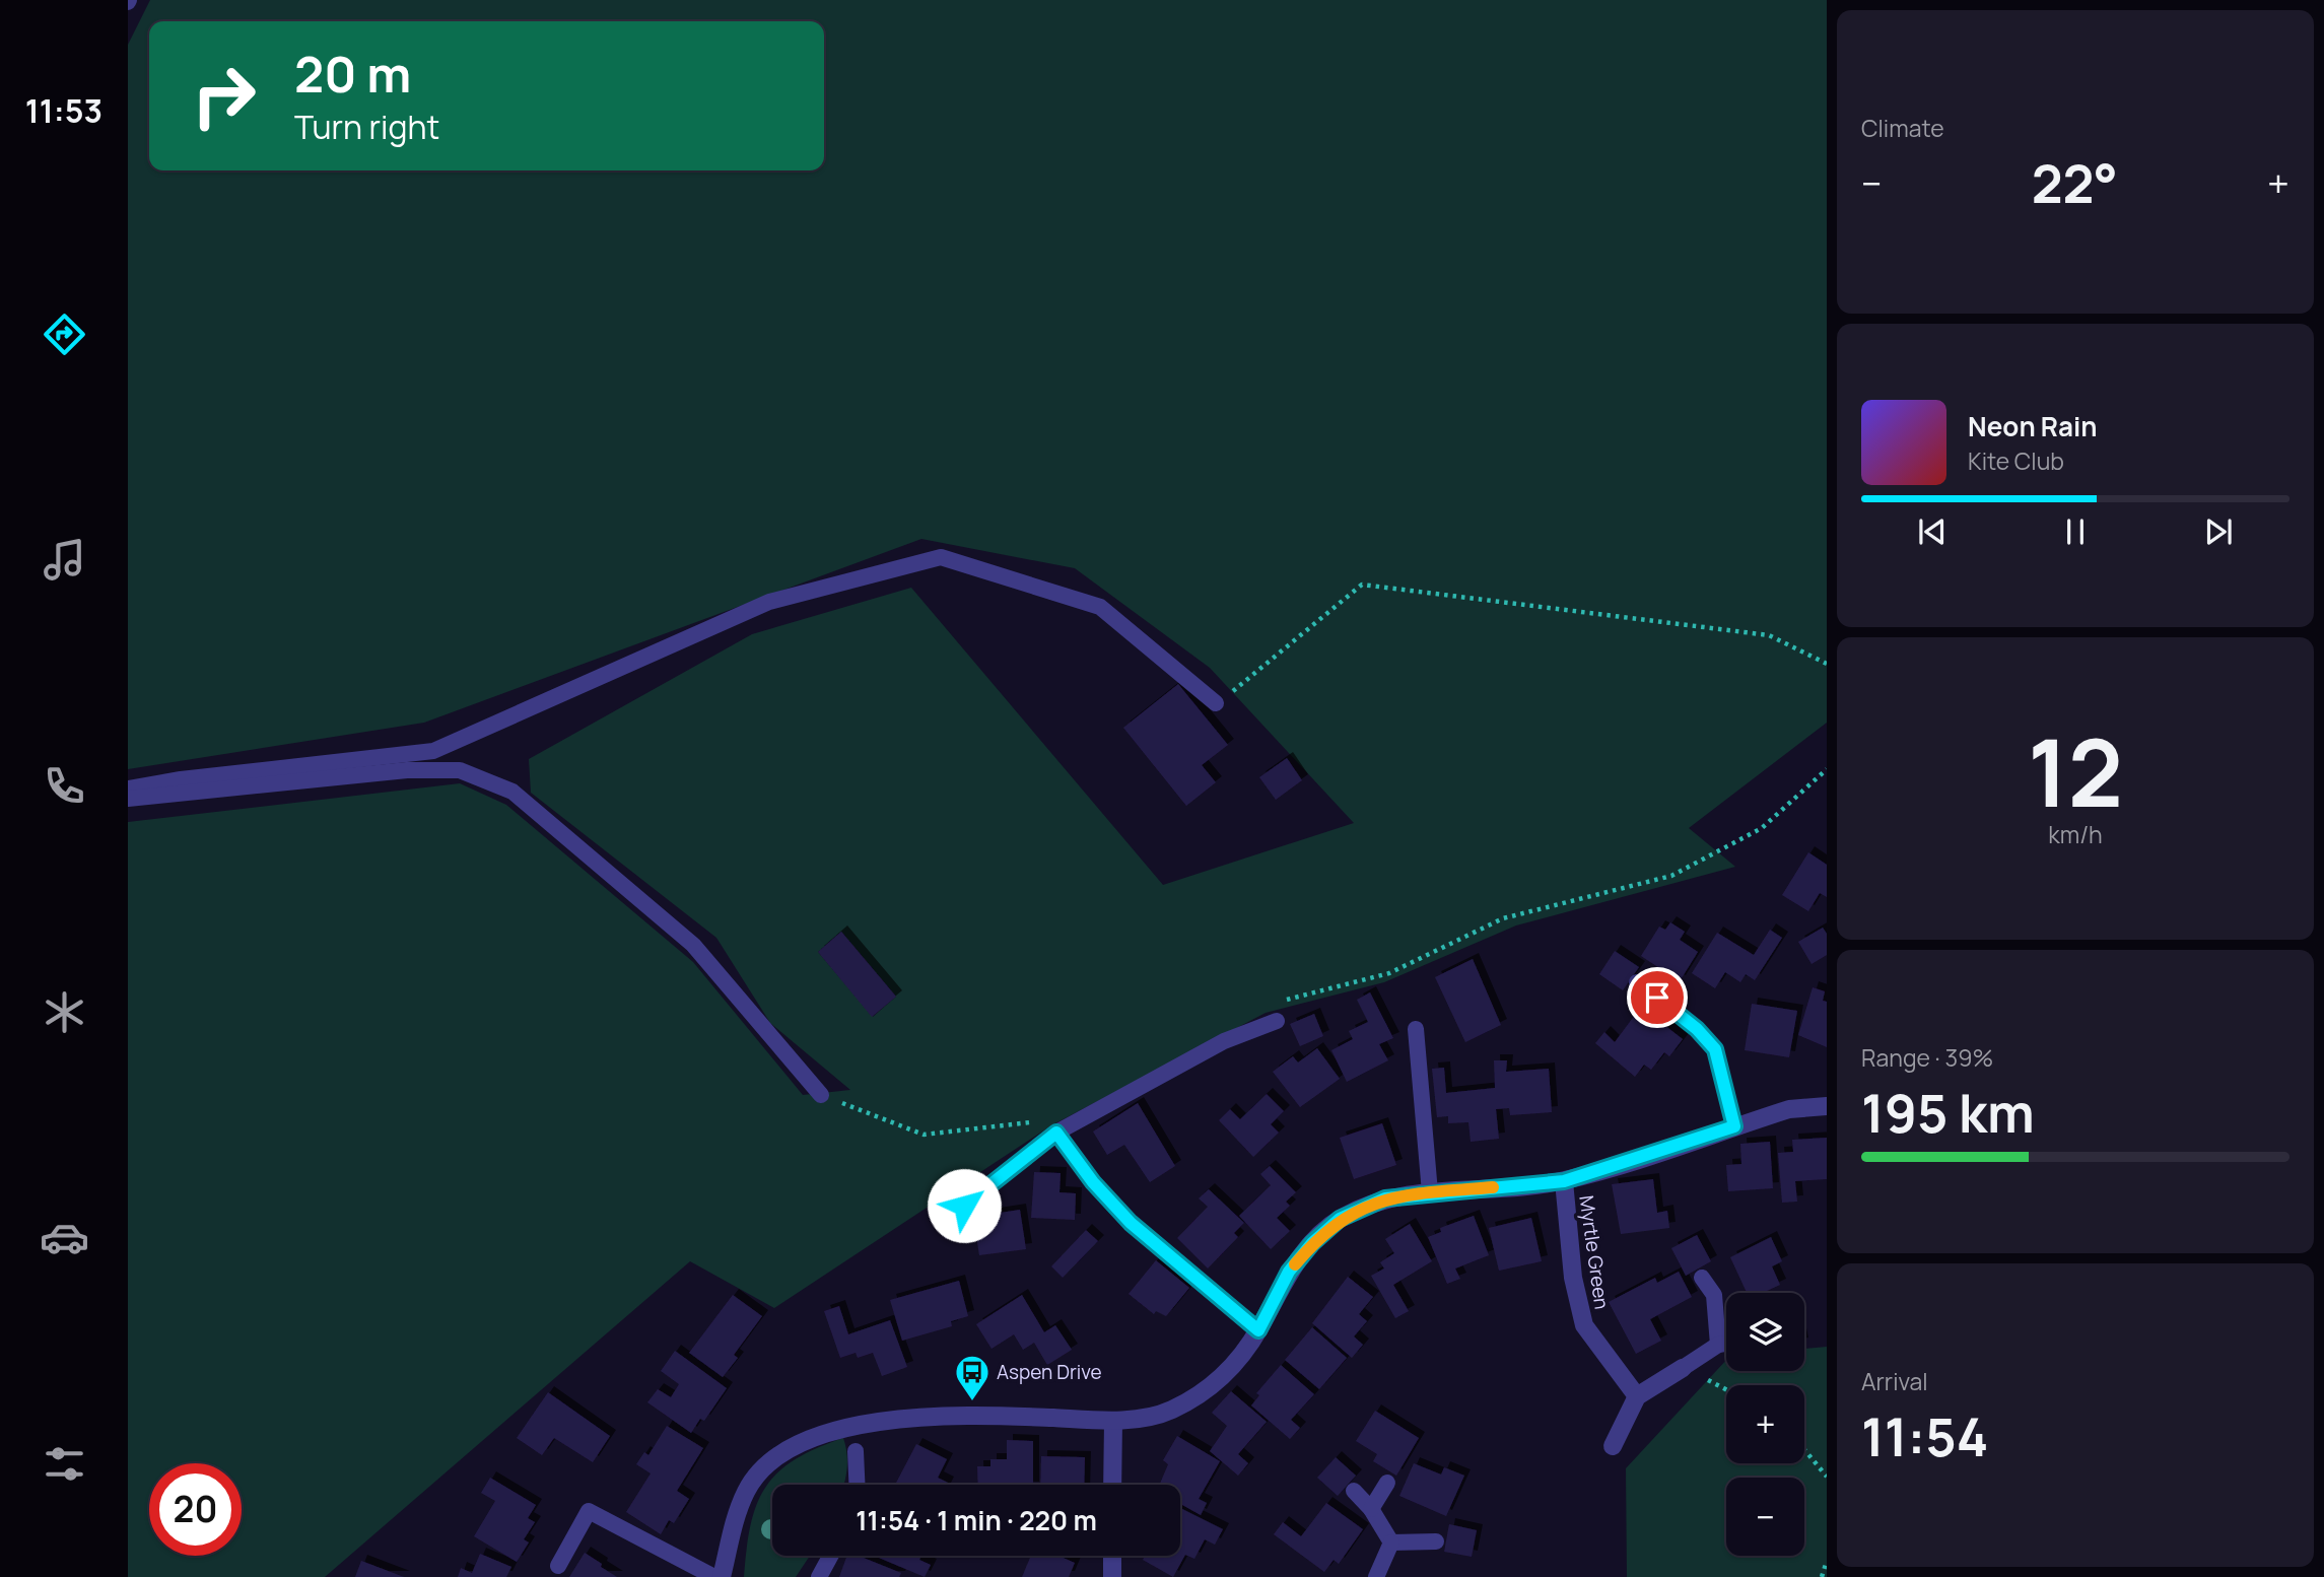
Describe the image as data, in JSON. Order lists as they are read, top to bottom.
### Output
{
  "streets": {
    "street": ["Myrtle Green"]
  },
  "places": {
    "bus stop": ["Aspen Drive"]
  },
  "page": {
    "tabs": "11:53",
    "tile": [
      "Climate",
      ["12", "km/h"],
      ["Range · 39%", "195 km"],
      ["Arrival", "11:54"]
    ],
    "turn": ["20 m", "Turn right"],
    "heat": ["−", "22°", "+"],
    "song": ["Neon Rain", "Kite Club"],
    "map_buttons": ["+", "−"],
    "limit": "20",
    "trip": "11:54 · 1 min · 220 m"
  }
}
